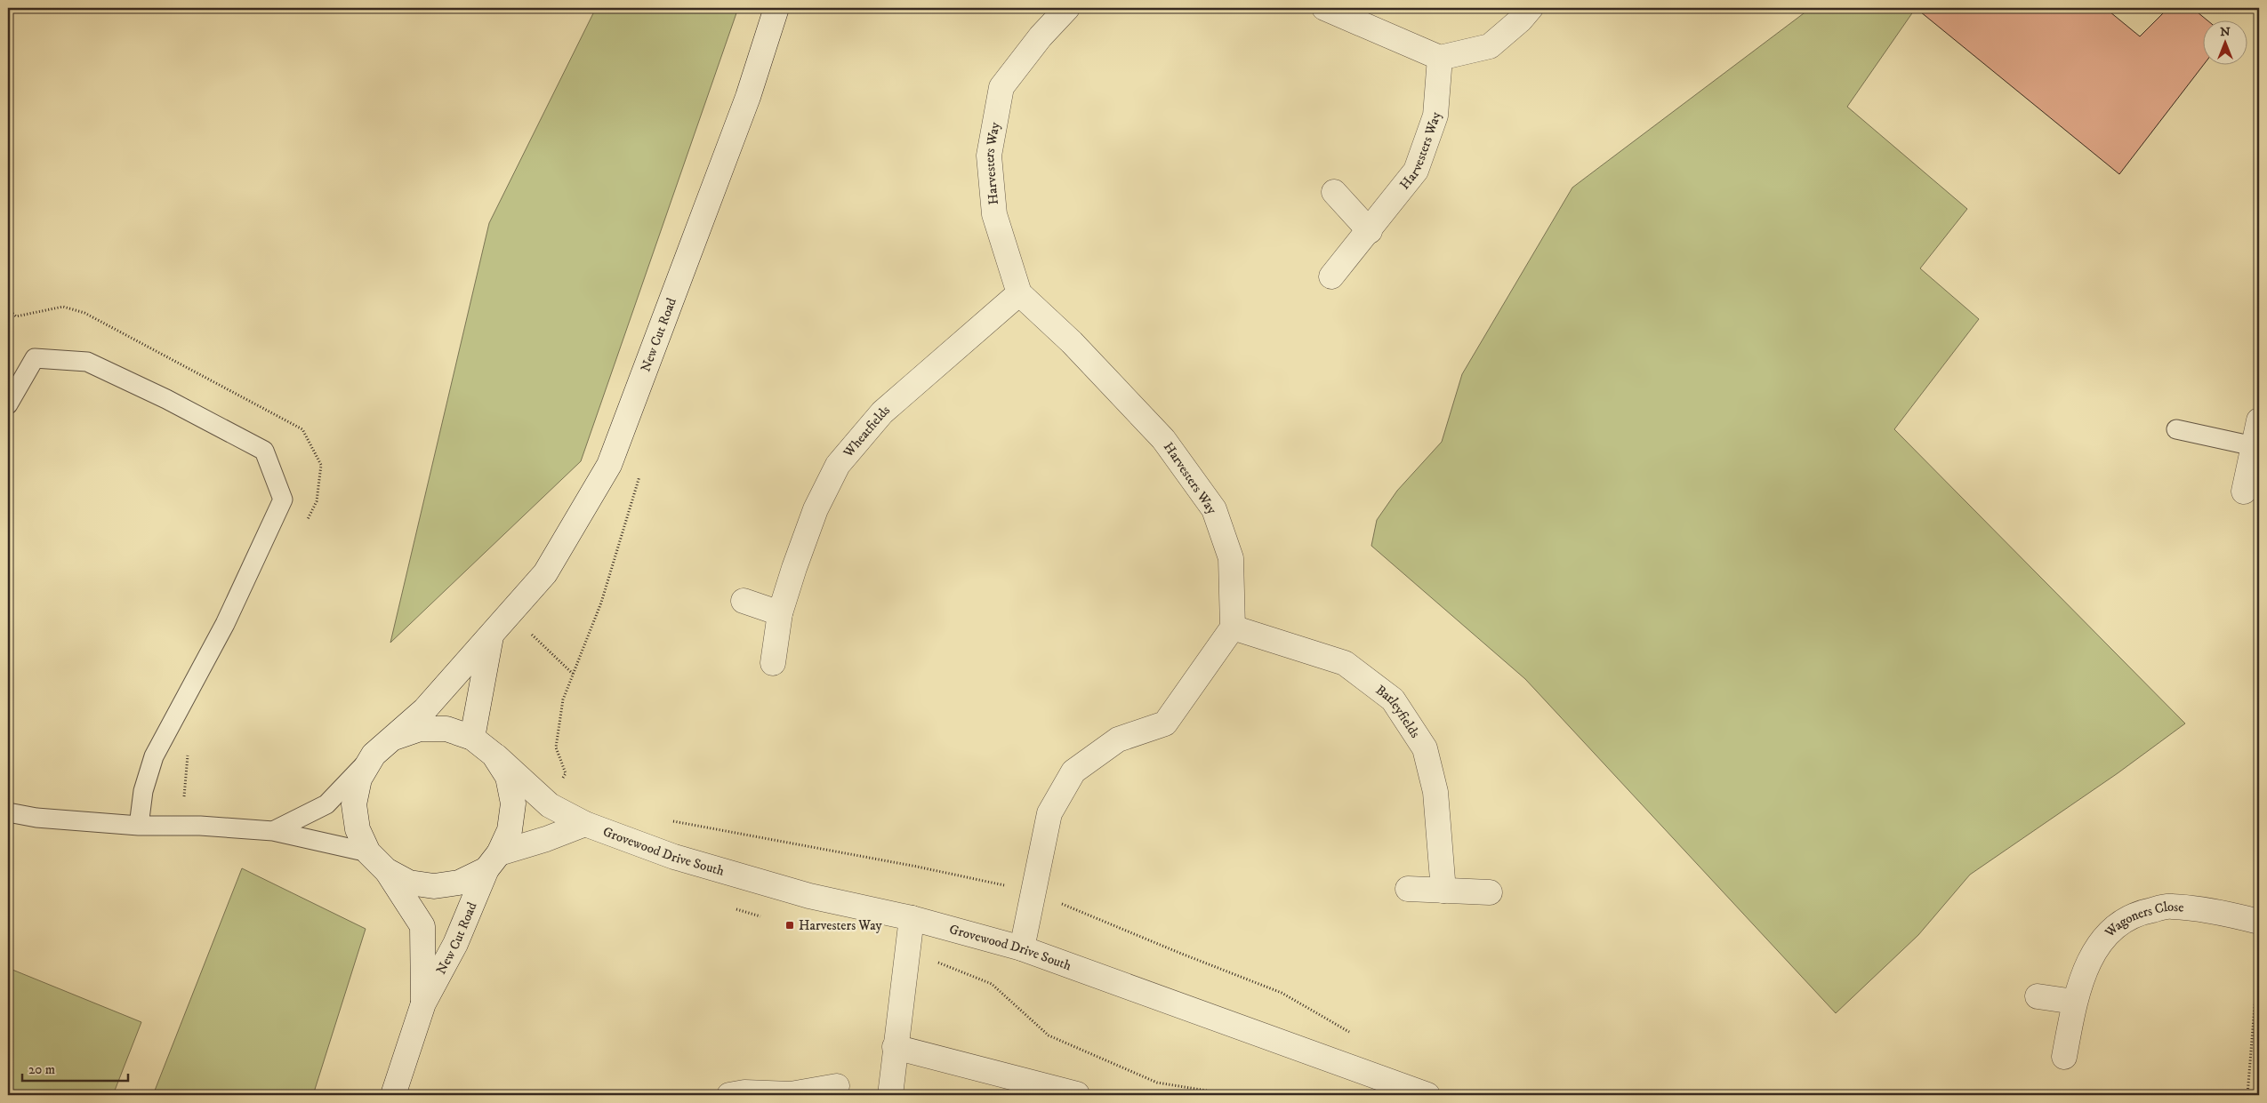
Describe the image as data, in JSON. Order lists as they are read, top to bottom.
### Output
{
  "streets": {
    "street": [
      "Harvesters Way",
      "New Cut Road",
      "Wheatfields",
      "Barleyfields",
      "Grovewood Drive South",
      "Wagoners Close"
    ]
  },
  "crossings": [
    ["Harvesters Way", "Wheatfields"],
    ["Harvesters Way", "Barleyfields"],
    ["New Cut Road", "Grovewood Drive South"]
  ],
  "places": {
    "transit": ["Harvesters Way"]
  },
  "scale_bar": "20 m",
  "north": "top"
}
